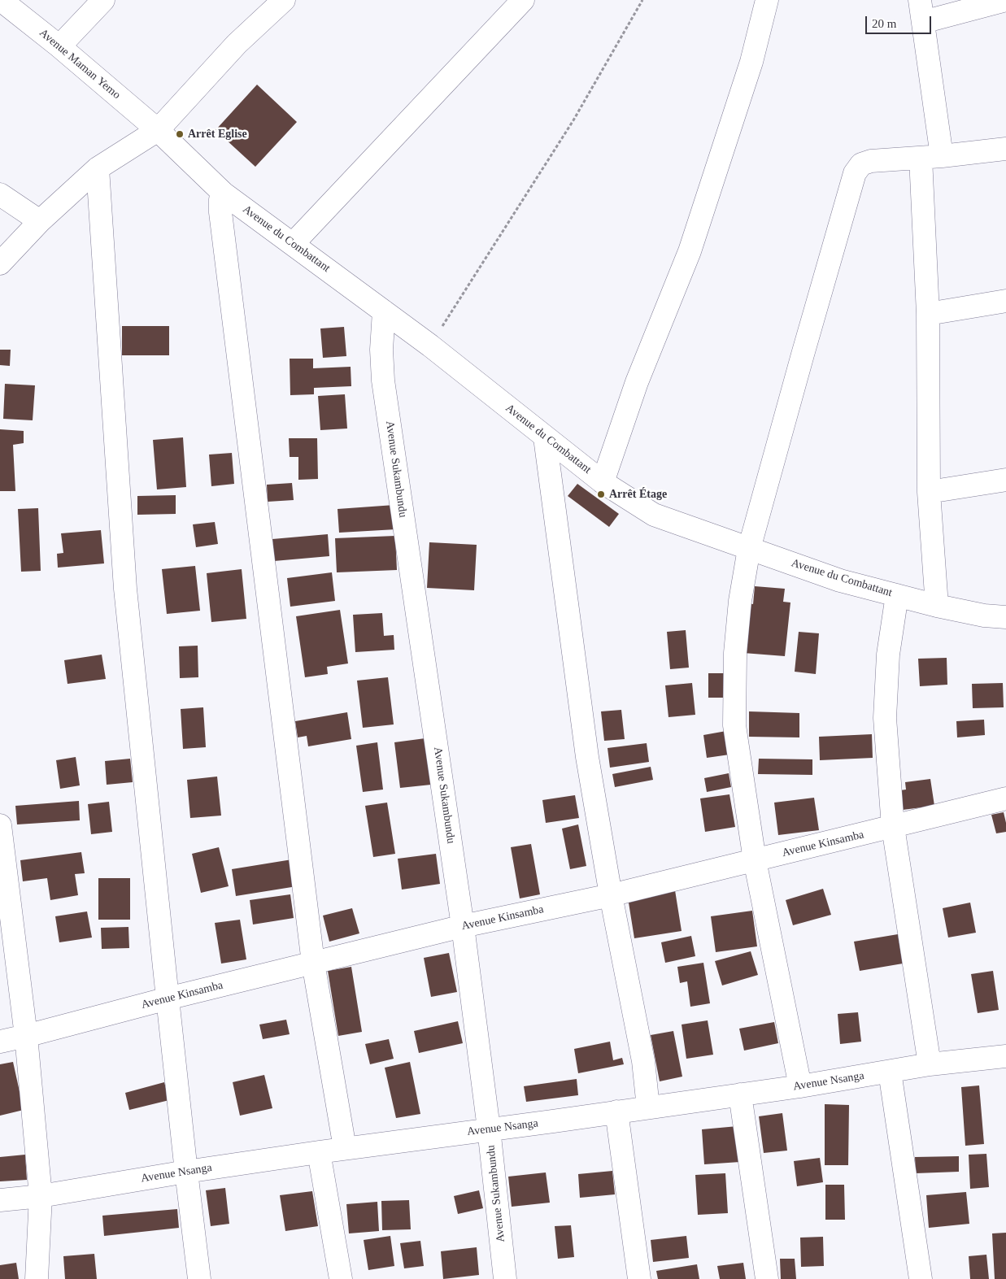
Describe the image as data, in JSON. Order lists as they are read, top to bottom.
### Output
{
  "streets": {
    "street": [
      "Avenue Maman Yemo",
      "Avenue du Combattant",
      "Avenue Sukambundu",
      "Avenue Kinsamba",
      "Avenue Nsanga"
    ]
  },
  "crossings": [
    ["Avenue Maman Yemo", "Avenue du Combattant"],
    ["Avenue du Combattant", "Avenue Sukambundu"],
    ["Avenue Sukambundu", "Avenue Kinsamba"],
    ["Avenue Sukambundu", "Avenue Nsanga"]
  ],
  "places": ["Arrêt Eglise", "Arrêt Étage"],
  "scale_bar": "20 m"
}
